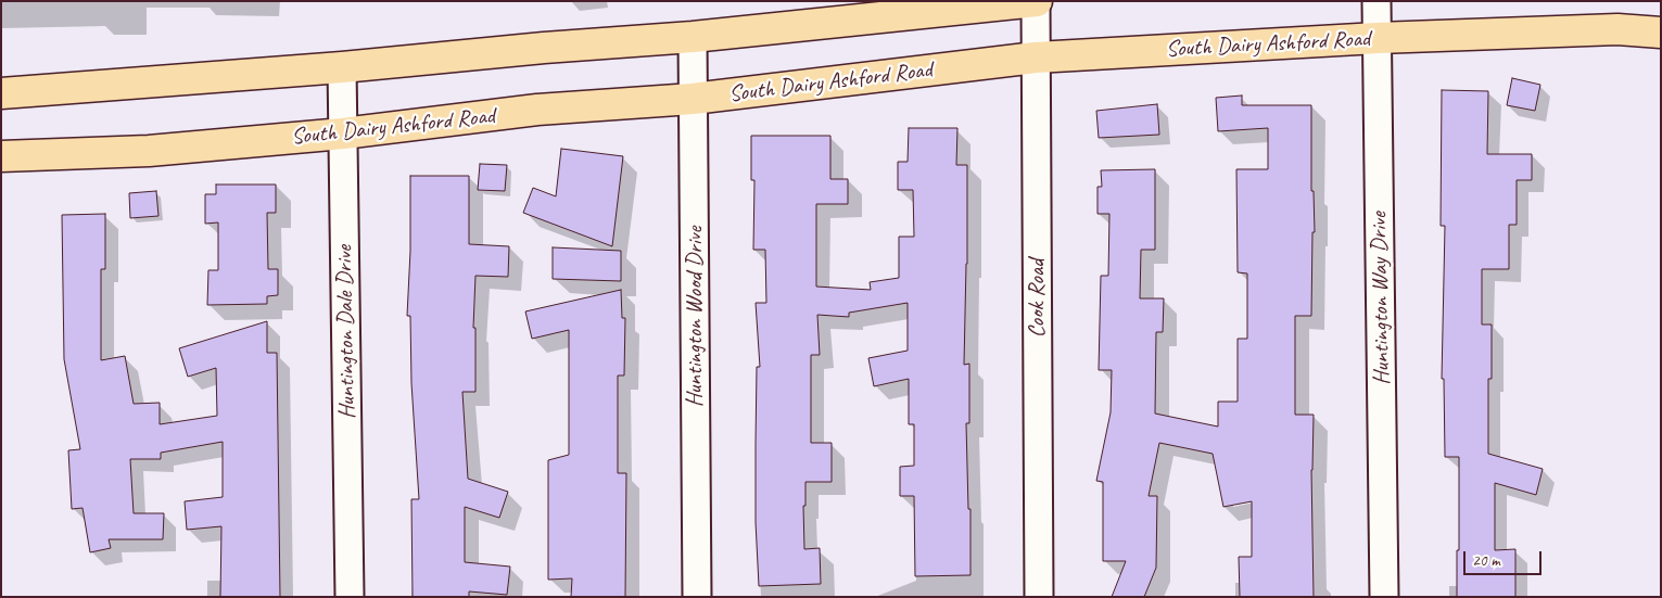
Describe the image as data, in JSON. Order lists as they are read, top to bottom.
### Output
{
  "streets": {
    "main road": ["South Dairy Ashford Road"],
    "street": [
      "Cook Road",
      "Huntington Way Drive",
      "Huntington Wood Drive",
      "Huntington Dale Drive"
    ]
  },
  "crossings": [
    ["South Dairy Ashford Road", "Cook Road"],
    ["South Dairy Ashford Road", "Huntington Way Drive"],
    ["South Dairy Ashford Road", "Huntington Wood Drive"],
    ["South Dairy Ashford Road", "Huntington Dale Drive"]
  ],
  "scale_bar": "20 m"
}
